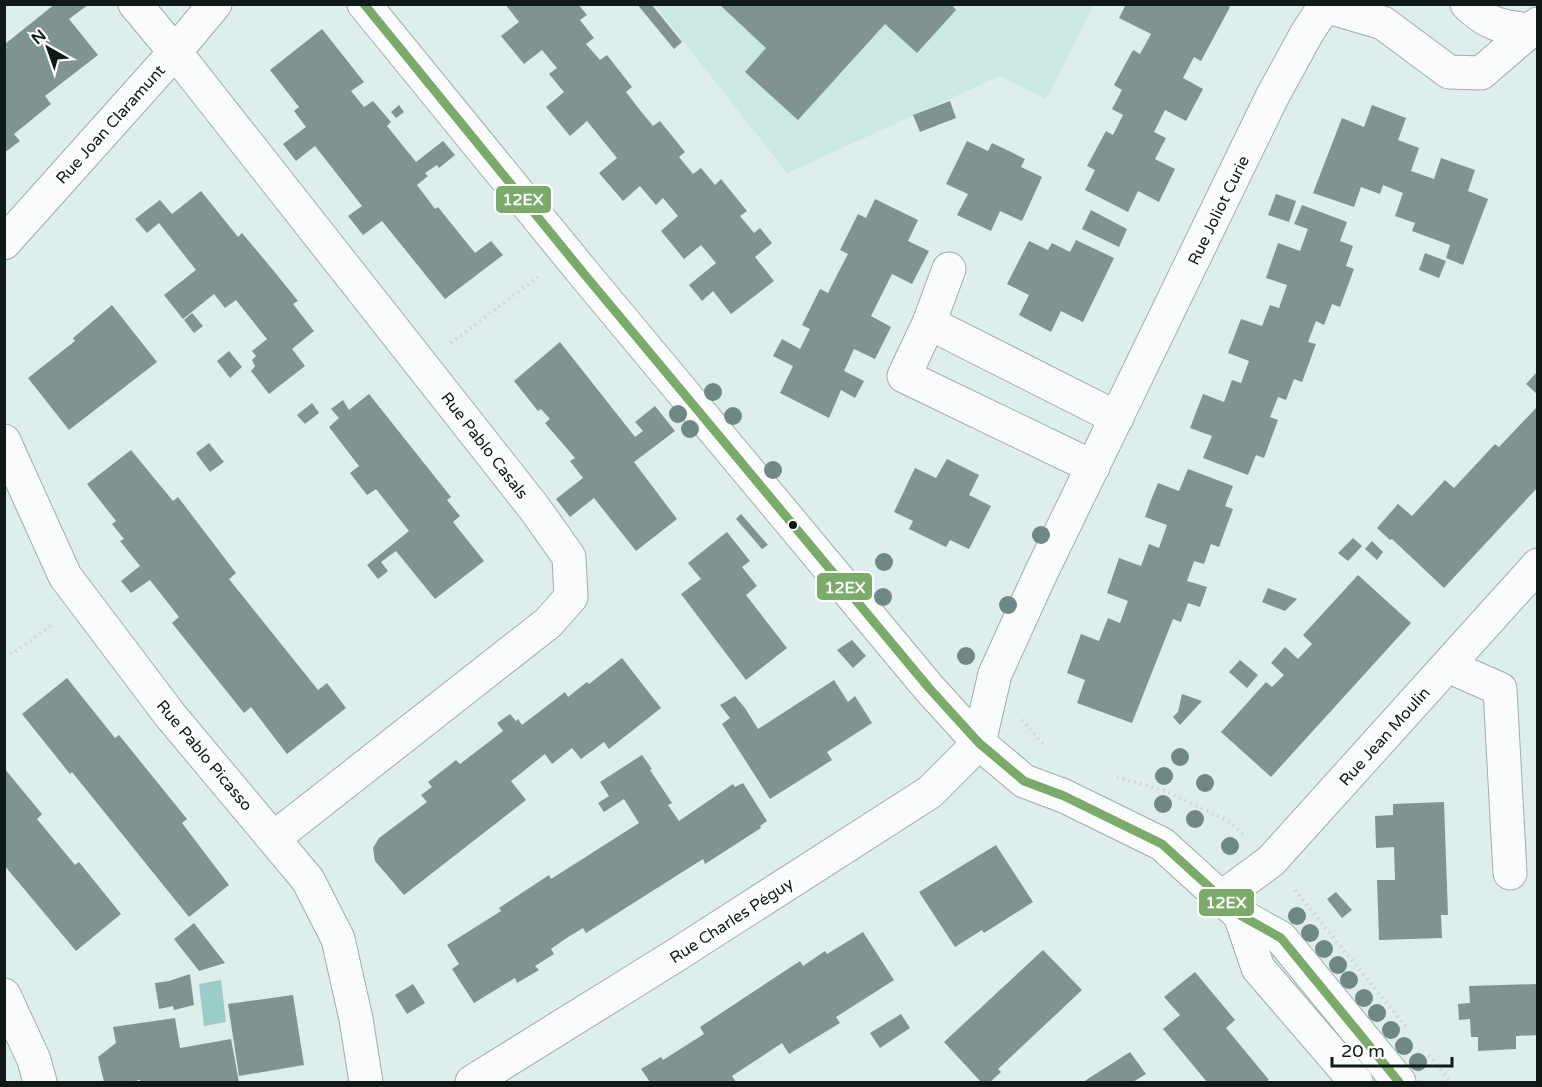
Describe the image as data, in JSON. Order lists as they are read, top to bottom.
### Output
{
  "streets": {
    "street": [
      "Rue Joan Claramunt",
      "Rue Joliot Curie",
      "Rue Pablo Casals",
      "Rue Jean Moulin",
      "Rue Pablo Picasso",
      "Rue Charles Péguy"
    ]
  },
  "crossings": [
    ["Rue Joan Claramunt", "Rue Pablo Casals"],
    ["Rue Joliot Curie", "Rue Charles Péguy"],
    ["Rue Pablo Casals", "Rue Pablo Picasso"]
  ],
  "lines": ["transit line 12EX"],
  "scale_bar": "20 m",
  "north": "top left"
}
